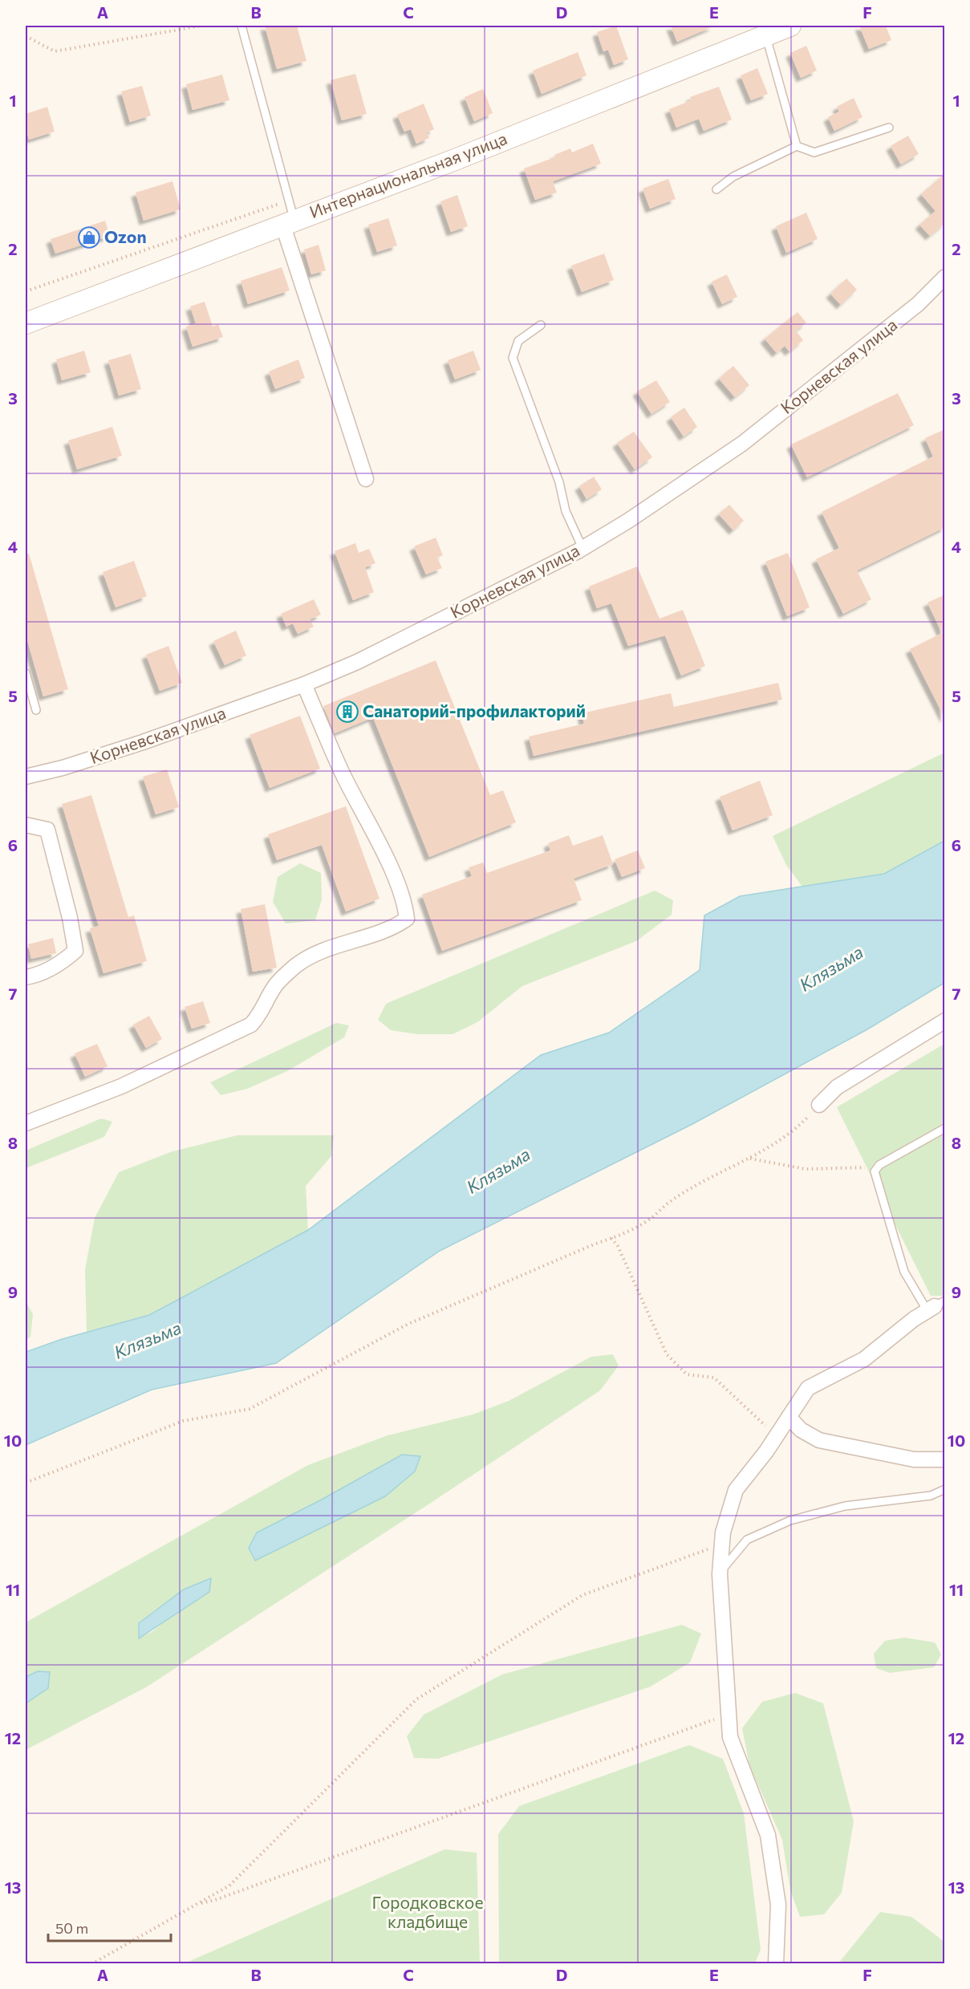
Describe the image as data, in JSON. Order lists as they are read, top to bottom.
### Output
{
  "streets": {
    "street": ["Интернациональная улица", "Корневская улица"]
  },
  "water": ["Клязьма"],
  "parks": ["Городковское кладбище"],
  "places": {
    "shop": ["Ozon"],
    "building": ["Санаторий-профилакторий"]
  },
  "scale_bar": "50 m",
  "grid": {
    "columns": [
      "A",
      "B",
      "C",
      "D",
      "E",
      "F"
    ],
    "rows": [
      "1",
      "2",
      "3",
      "4",
      "5",
      "6",
      "7",
      "8",
      "9",
      "10",
      "11",
      "12",
      "13"
    ]
  }
}
